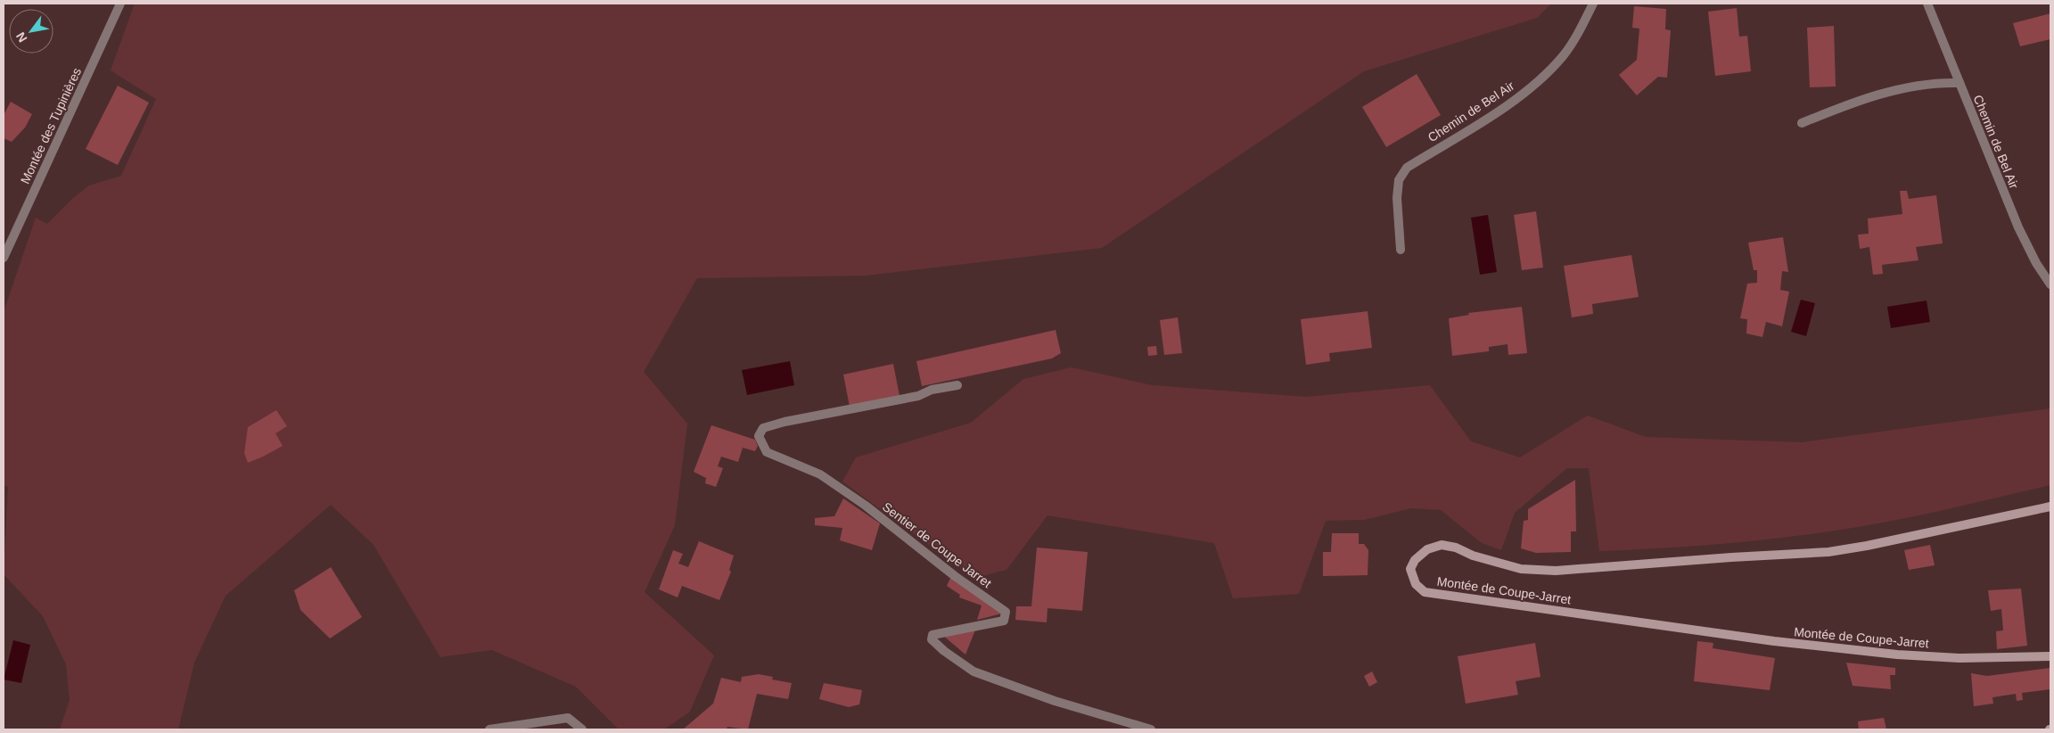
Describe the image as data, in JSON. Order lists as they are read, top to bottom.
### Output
{
  "streets": {
    "main road": ["Montée de Coupe-Jarret"],
    "street": ["Chemin de Bel Air", "Montée des Tupinières", "Sentier de Coupe Jarret"]
  },
  "north": "bottom left"
}
